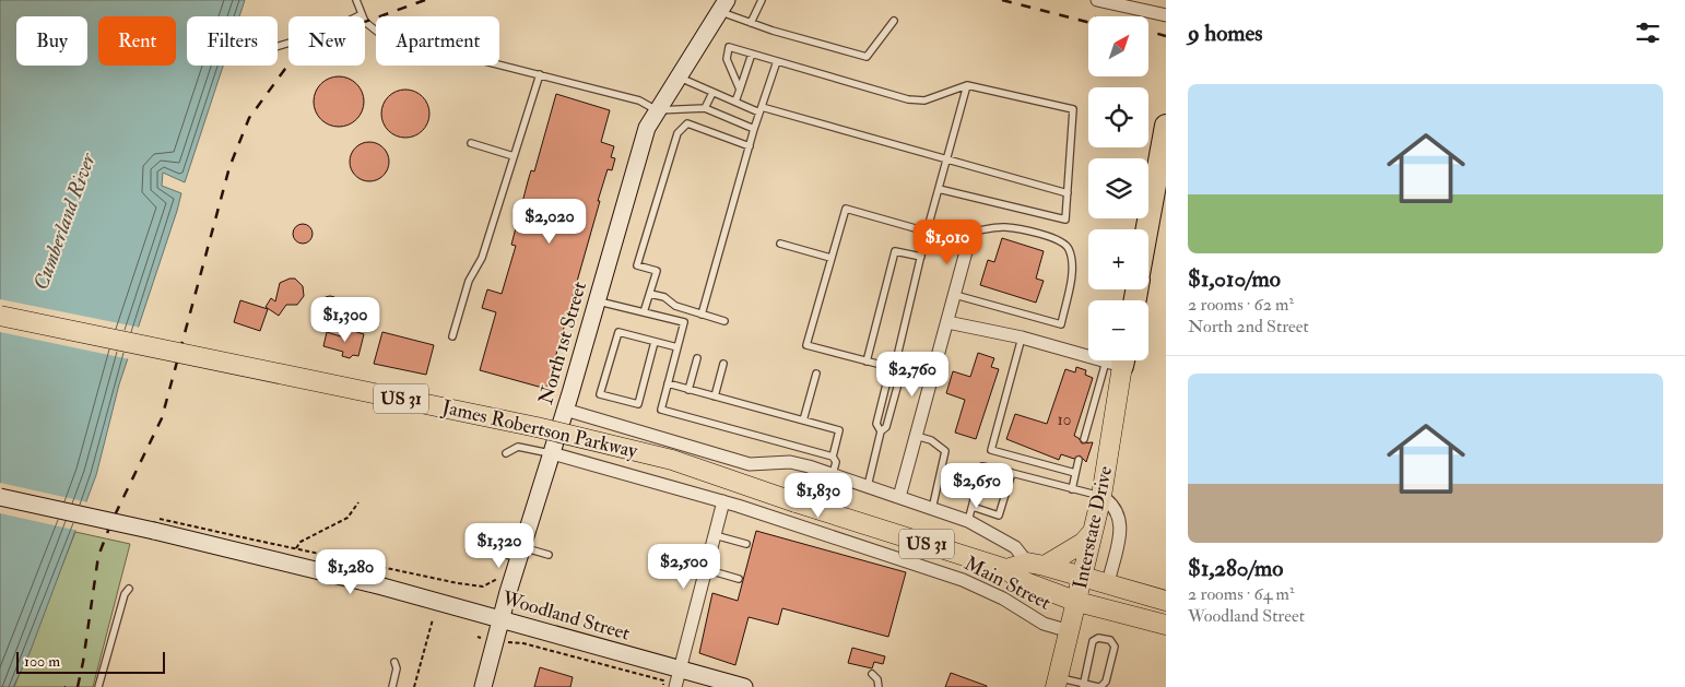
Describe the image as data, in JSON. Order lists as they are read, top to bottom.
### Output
{
  "streets": {
    "main road": [
      "North 1st Street",
      "US 31",
      "James Robertson Parkway",
      "Interstate Drive",
      "Woodland Street"
    ],
    "street": ["Main Street"]
  },
  "crossings": [
    ["North 1st Street", "Main Street"],
    ["North 1st Street", "Woodland Street"],
    ["James Robertson Parkway", "Interstate Drive"],
    ["Interstate Drive", "Main Street"]
  ],
  "water": ["Cumberland River"],
  "house_numbers": ["10"],
  "scale_bar": "100 m",
  "north": "top right",
  "page": {
    "heading": "9 homes",
    "map_buttons": ["+", "−"],
    "chip": [
      "Buy",
      "Rent",
      "Filters",
      "New",
      "Apartment"
    ],
    "list": [
      {
        "name": "$1,010/mo",
        "note": "2 rooms · 62 m² · North 2nd Street"
      },
      {
        "name": "$1,280/mo",
        "note": "2 rooms · 64 m² · Woodland Street"
      }
    ],
    "price": [
      "$2,020",
      "$1,010",
      "$1,300",
      "$2,760",
      "$2,650",
      "$1,830",
      "$1,320",
      "$2,500",
      "$1,280"
    ],
    "scale": "100 m"
  }
}
